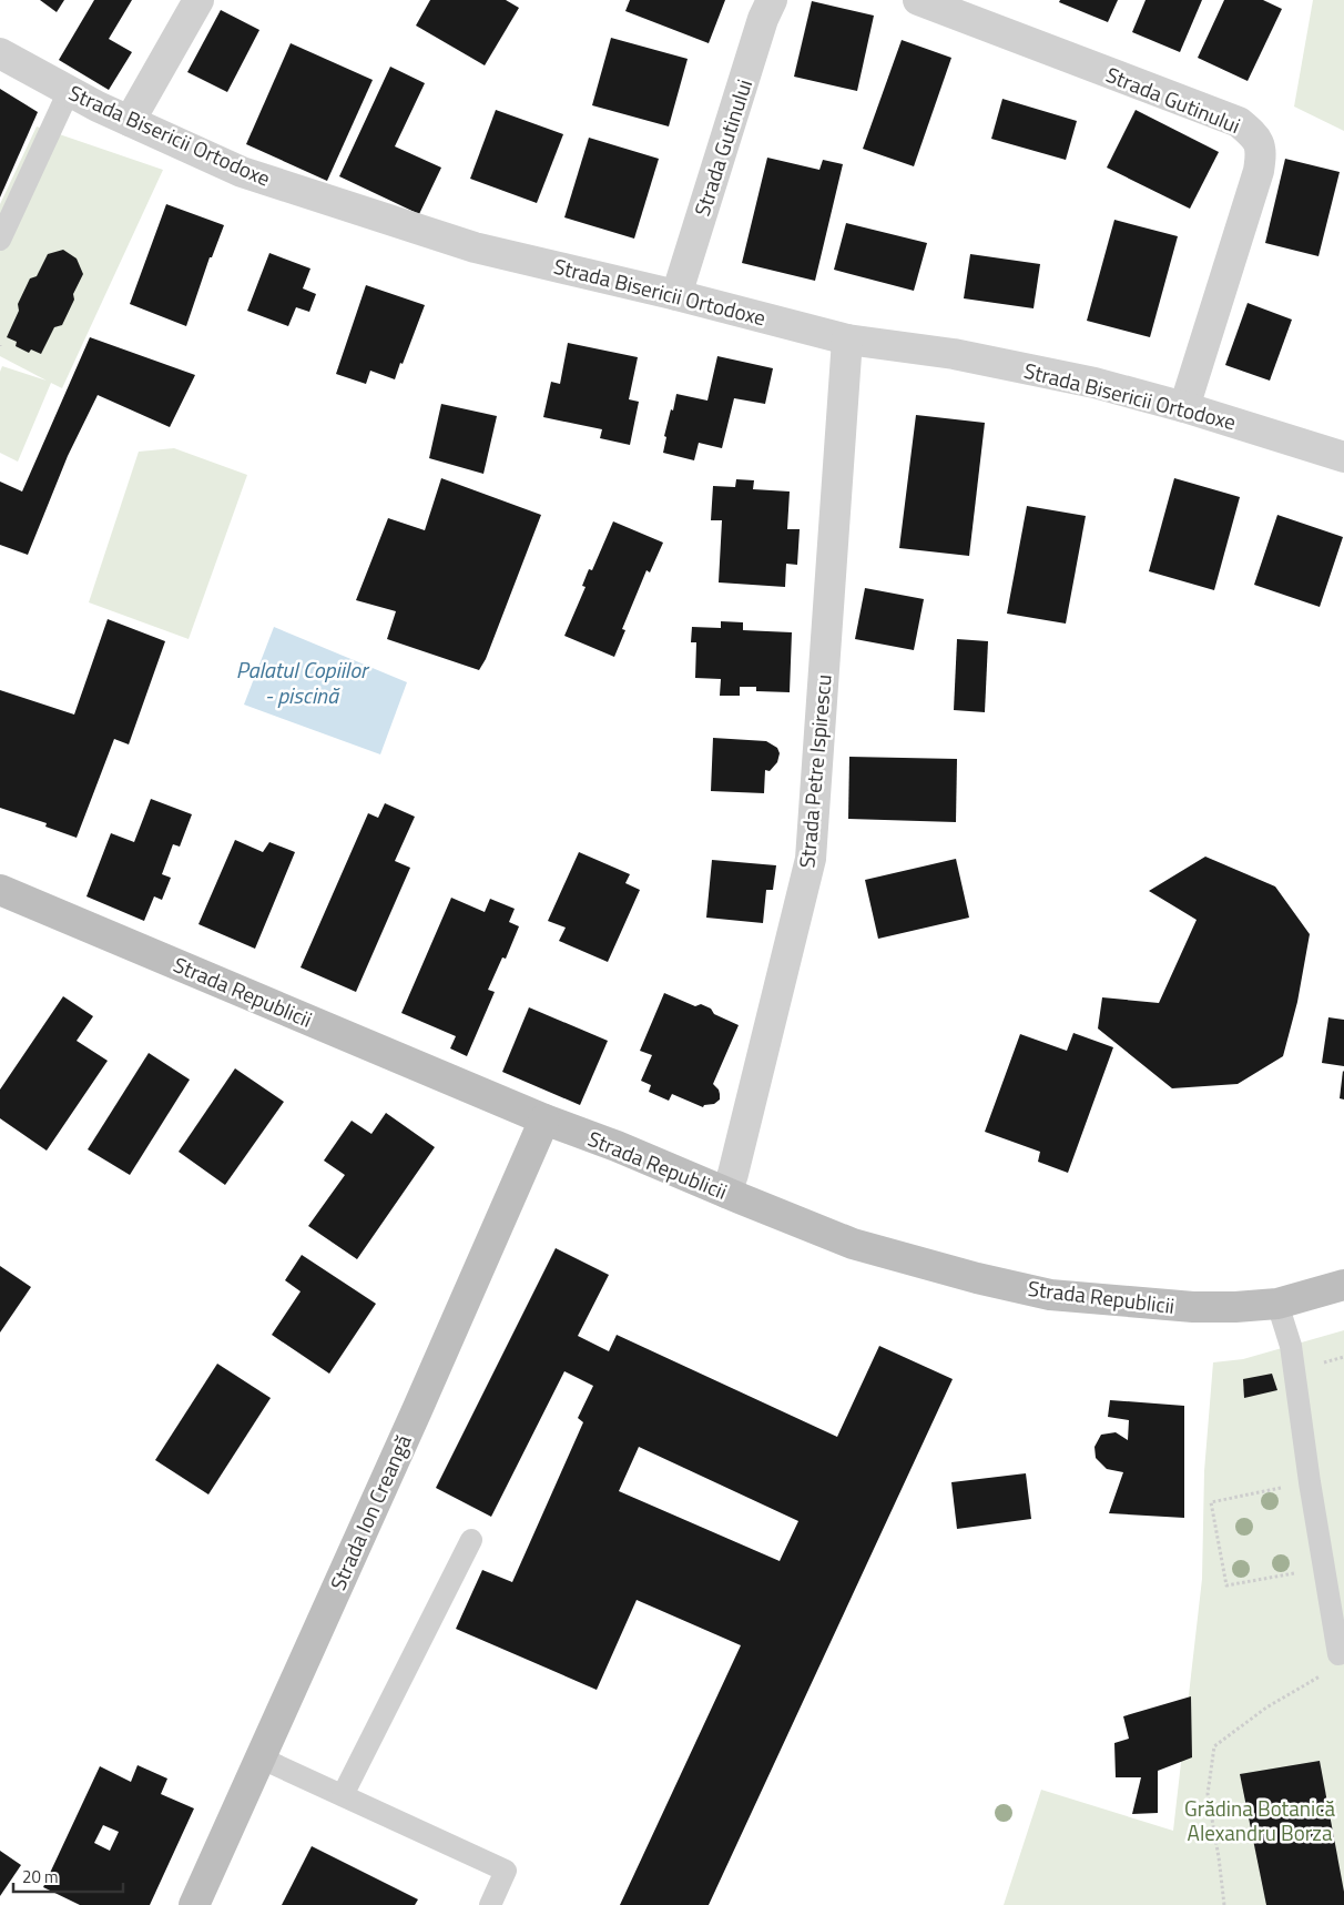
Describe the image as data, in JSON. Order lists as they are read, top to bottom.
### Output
{
  "streets": {
    "street": [
      "Strada Gutinului",
      "Strada Bisericii Ortodoxe",
      "Strada Petre Ispirescu",
      "Strada Republicii",
      "Strada Ion Creangă"
    ]
  },
  "crossings": [
    ["Strada Gutinului", "Strada Bisericii Ortodoxe"],
    ["Strada Bisericii Ortodoxe", "Strada Petre Ispirescu"],
    ["Strada Petre Ispirescu", "Strada Republicii"],
    ["Strada Republicii", "Strada Ion Creangă"]
  ],
  "water": ["Palatul Copiilor - piscină"],
  "parks": ["Grădina Botanică Alexandru Borza"],
  "scale_bar": "20 m"
}
